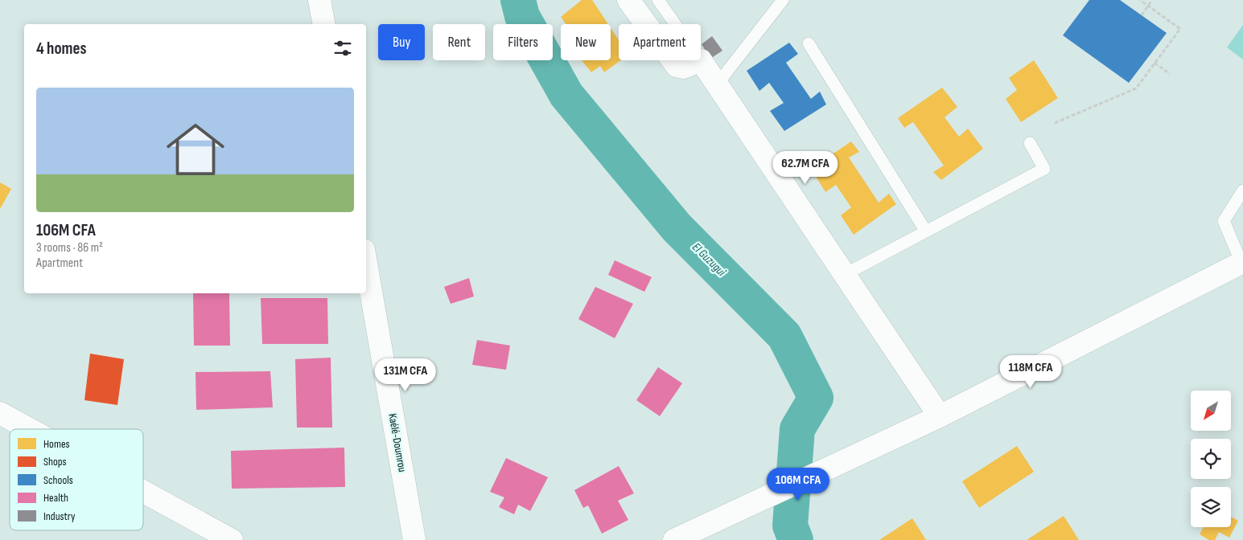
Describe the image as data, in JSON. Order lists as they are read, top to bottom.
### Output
{
  "streets": {
    "main road": ["Kaélé-Doumrou"]
  },
  "water": ["El Guzugui"],
  "legend": [
    "Homes",
    "Shops",
    "Schools",
    "Health",
    "Industry"
  ],
  "north": "bottom left",
  "page": {
    "chip": [
      "Buy",
      "Rent",
      "Filters",
      "New",
      "Apartment"
    ],
    "heading": "4 homes",
    "list": [
      {
        "name": "106M CFA",
        "note": "3 rooms · 86 m² · Apartment"
      }
    ],
    "price": [
      "62.7M CFA",
      "118M CFA",
      "131M CFA",
      "106M CFA"
    ]
  }
}
